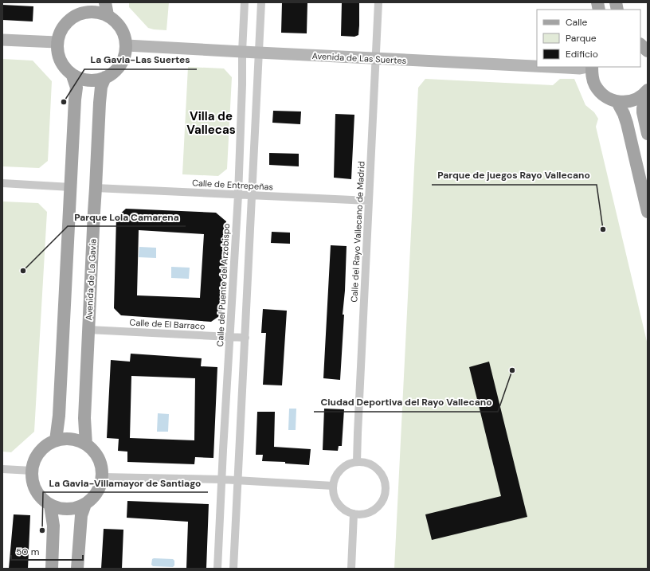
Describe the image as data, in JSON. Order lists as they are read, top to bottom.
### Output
{
  "streets": {
    "main road": ["Avenida de Las Suertes", "Avenida de La Gavia"],
    "street": [
      "Calle de Entrepeñas",
      "Calle del Rayo Vallecano de Madrid",
      "Calle del Puente del Arzobispo",
      "Calle de El Barraco"
    ]
  },
  "crossings": [
    ["Avenida de Las Suertes", "Calle del Rayo Vallecano de Madrid"],
    ["Avenida de Las Suertes", "Avenida de La Gavia"],
    ["Avenida de Las Suertes", "Calle del Puente del Arzobispo"],
    ["Calle de Entrepeñas", "Calle del Rayo Vallecano de Madrid"],
    ["Calle de Entrepeñas", "Avenida de La Gavia"],
    ["Calle de Entrepeñas", "Calle del Puente del Arzobispo"],
    ["Avenida de La Gavia", "Calle de El Barraco"],
    ["Calle del Puente del Arzobispo", "Calle de El Barraco"]
  ],
  "districts": ["Villa de Vallecas"],
  "places": [
    "La Gavia-Las Suertes",
    "Parque de juegos Rayo Vallecano",
    "Parque Lola Camarena",
    "Ciudad Deportiva del Rayo Vallecano",
    "La Gavia-Villamayor de Santiago"
  ],
  "legend": ["Calle", "Parque", "Edificio"],
  "scale_bar": "50 m"
}
